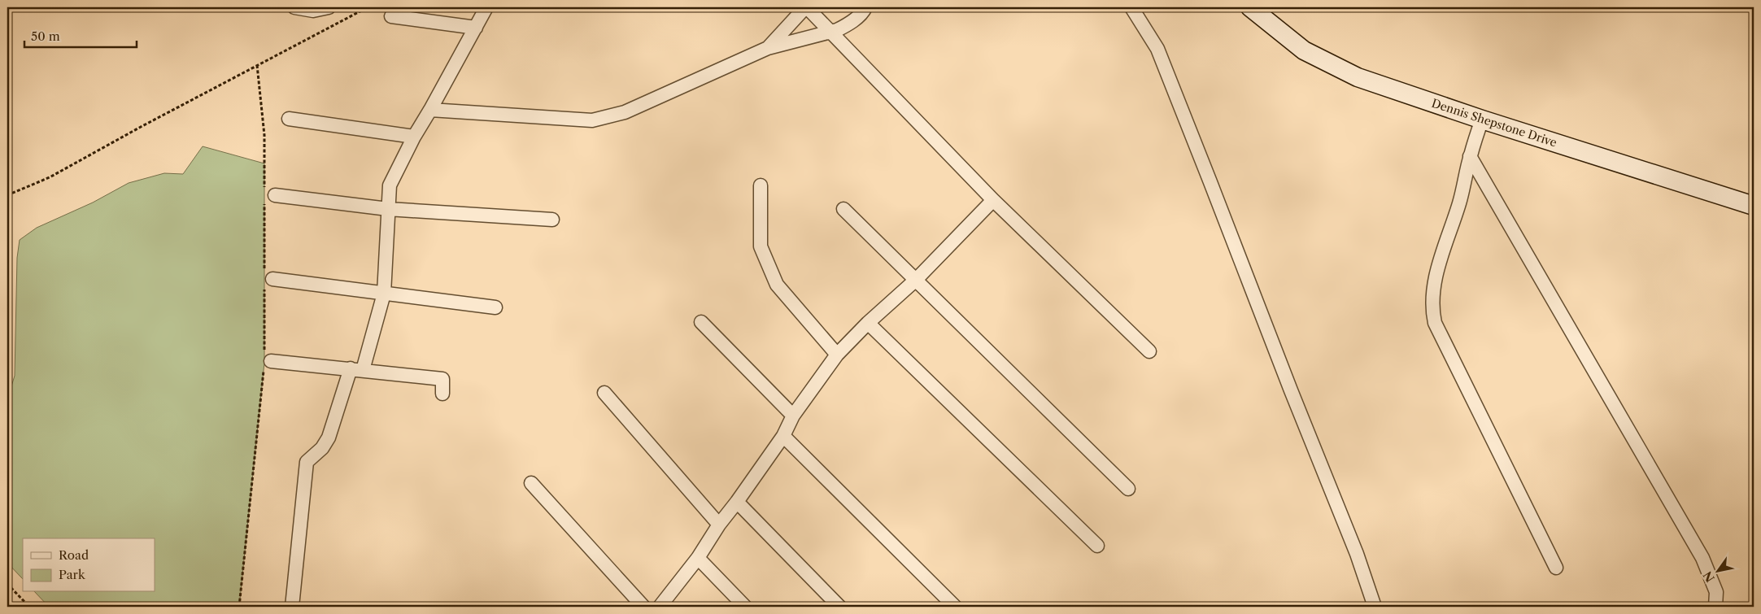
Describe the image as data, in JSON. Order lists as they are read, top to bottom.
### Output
{
  "streets": {
    "street": ["Dennis Shepstone Drive"]
  },
  "legend": ["Road", "Park"],
  "scale_bar": "50 m",
  "north": "bottom left"
}
